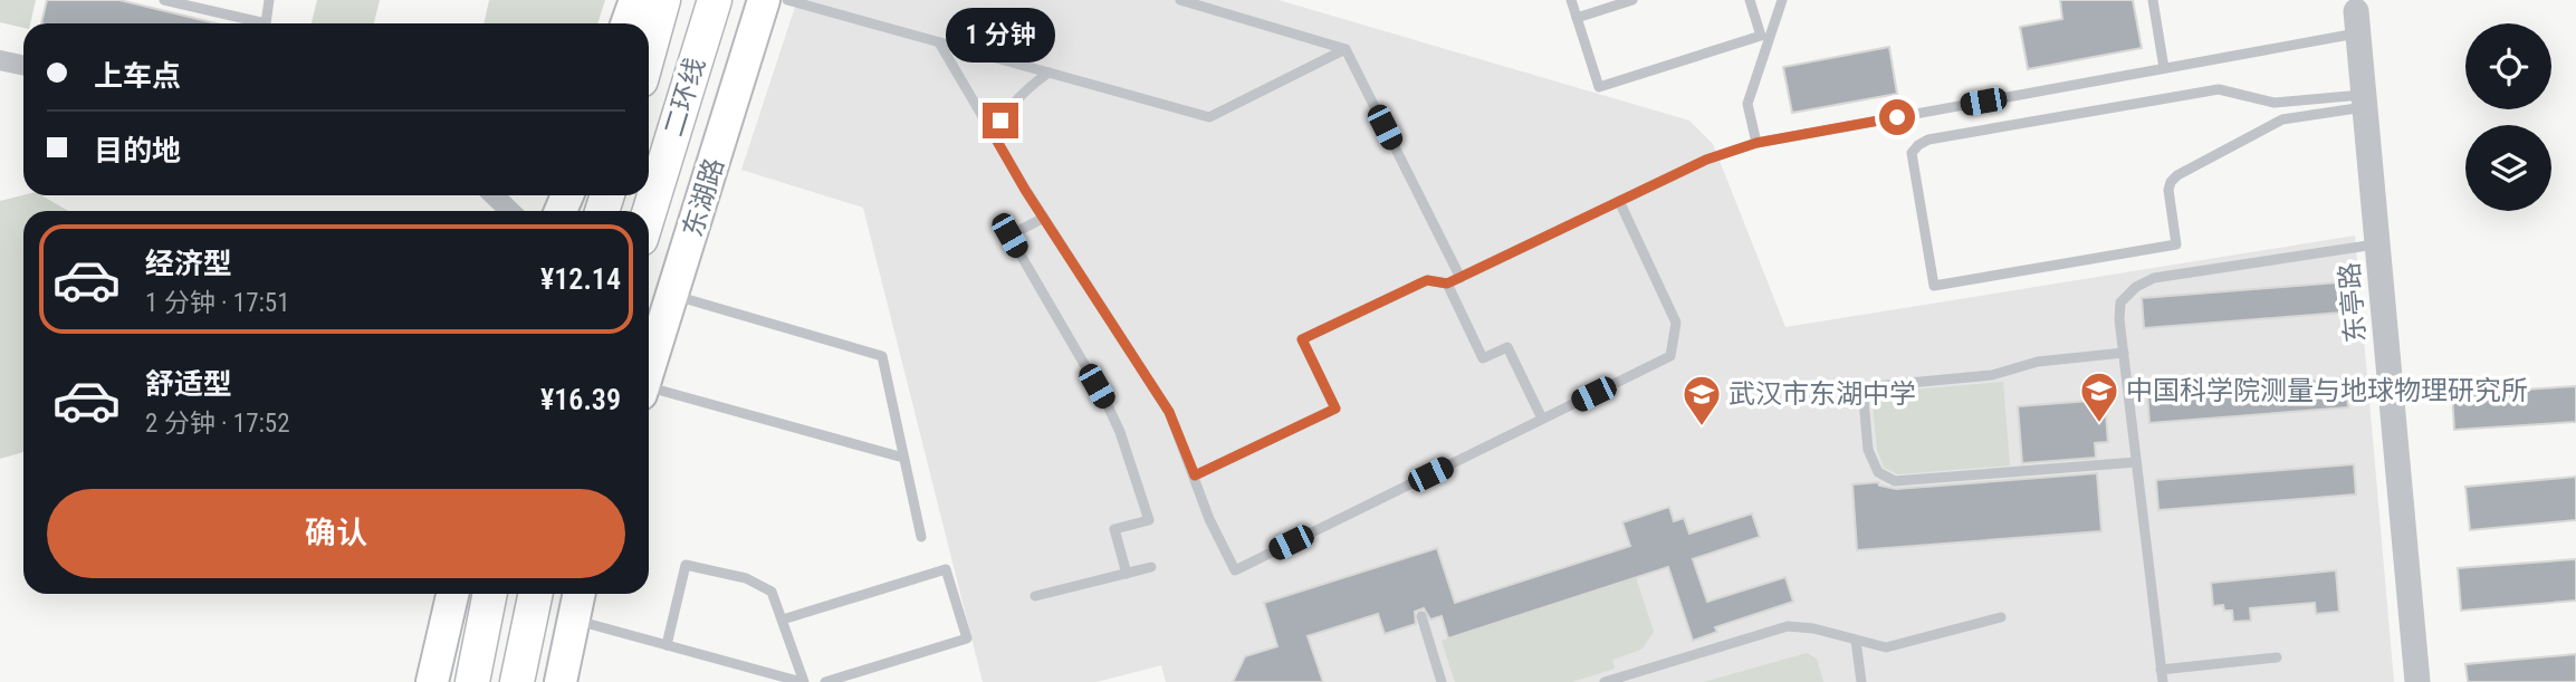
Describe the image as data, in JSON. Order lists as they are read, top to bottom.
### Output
{
  "streets": {
    "highway": ["二环线"],
    "main road": ["东湖路"],
    "street": ["东亭路"]
  },
  "places": {
    "school or university": ["中国科学院测量与地球物理研究所", "武汉市东湖中学"]
  },
  "page": {
    "bubble": "1 分钟",
    "banner": ["上车点", "目的地"],
    "list": [
      {
        "name": "经济型",
        "note": "1 分钟 · 17:51",
        "value": "¥12.14"
      },
      {
        "name": "舒适型",
        "note": "2 分钟 · 17:52",
        "value": "¥16.39"
      }
    ],
    "buttons": "确认"
  }
}
